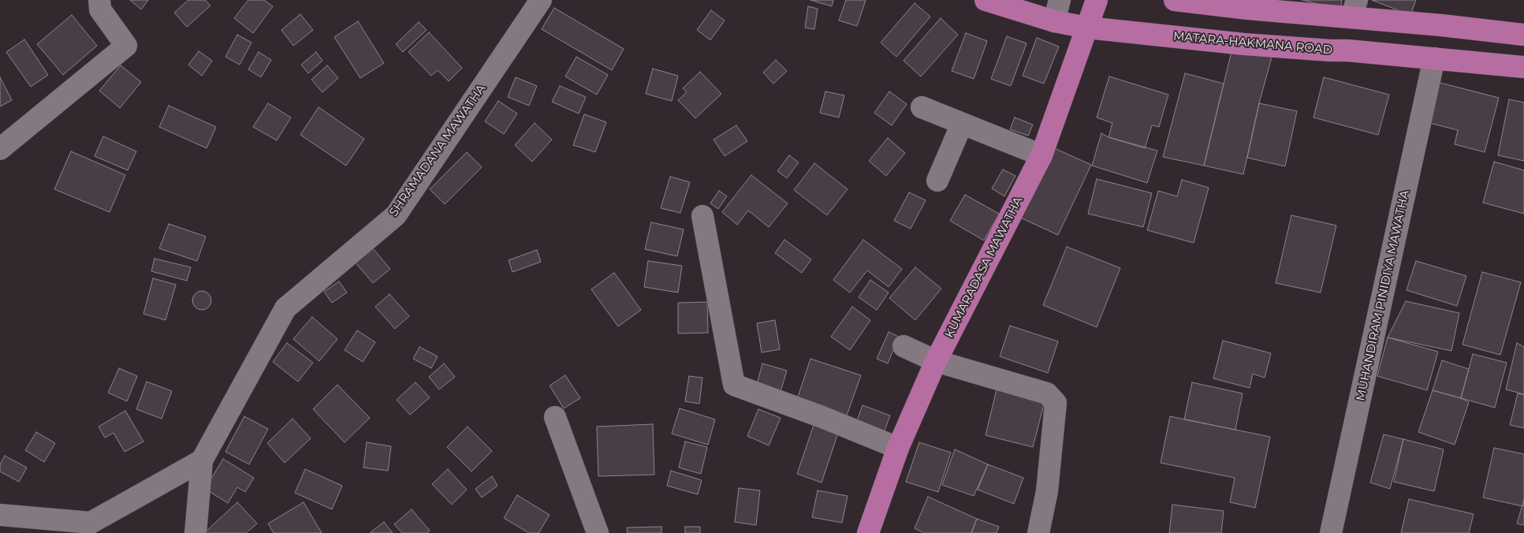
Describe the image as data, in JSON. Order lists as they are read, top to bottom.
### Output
{
  "streets": {
    "main road": ["MATARA-HAKMANA ROAD", "KUMARADASA MAWATHA"],
    "street": ["SHRAMADANA MAWATHA", "MUHANDIRAM PINIDIYA MAWATHA"]
  },
  "crossings": [
    ["MATARA-HAKMANA ROAD", "KUMARADASA MAWATHA"],
    ["MATARA-HAKMANA ROAD", "MUHANDIRAM PINIDIYA MAWATHA"]
  ]
}
